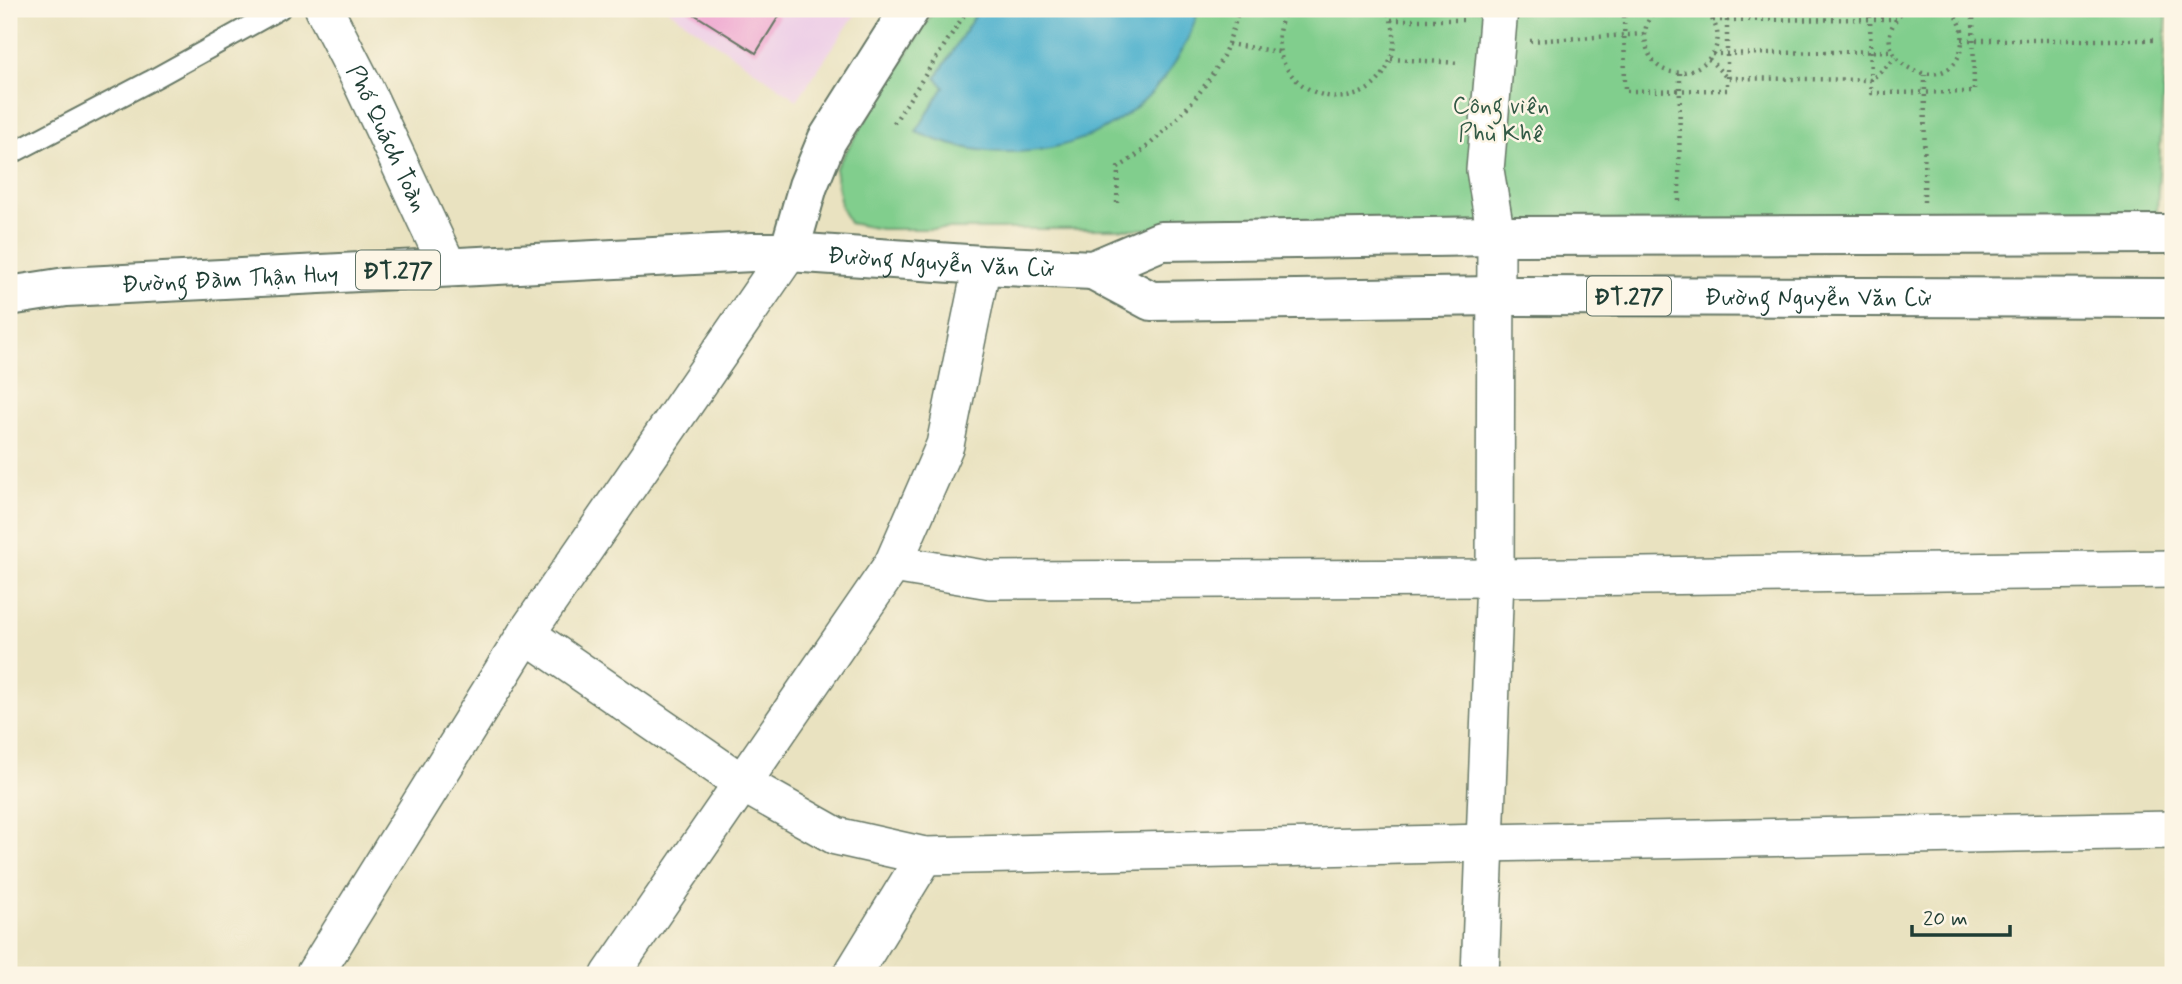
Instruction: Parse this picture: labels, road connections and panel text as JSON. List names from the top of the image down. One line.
{"streets":{"main road":["Đường Nguyễn Văn Cừ","ĐT.277","Đường Đàm Thận Huy"],"street":["Phố Quách Toàn"]},"crossings":[["Phố Quách Toàn","Đường Đàm Thận Huy"],["Đường Nguyễn Văn Cừ","Đường Đàm Thận Huy"]],"parks":["Công viên Phù Khê"],"scale_bar":"20 m"}
